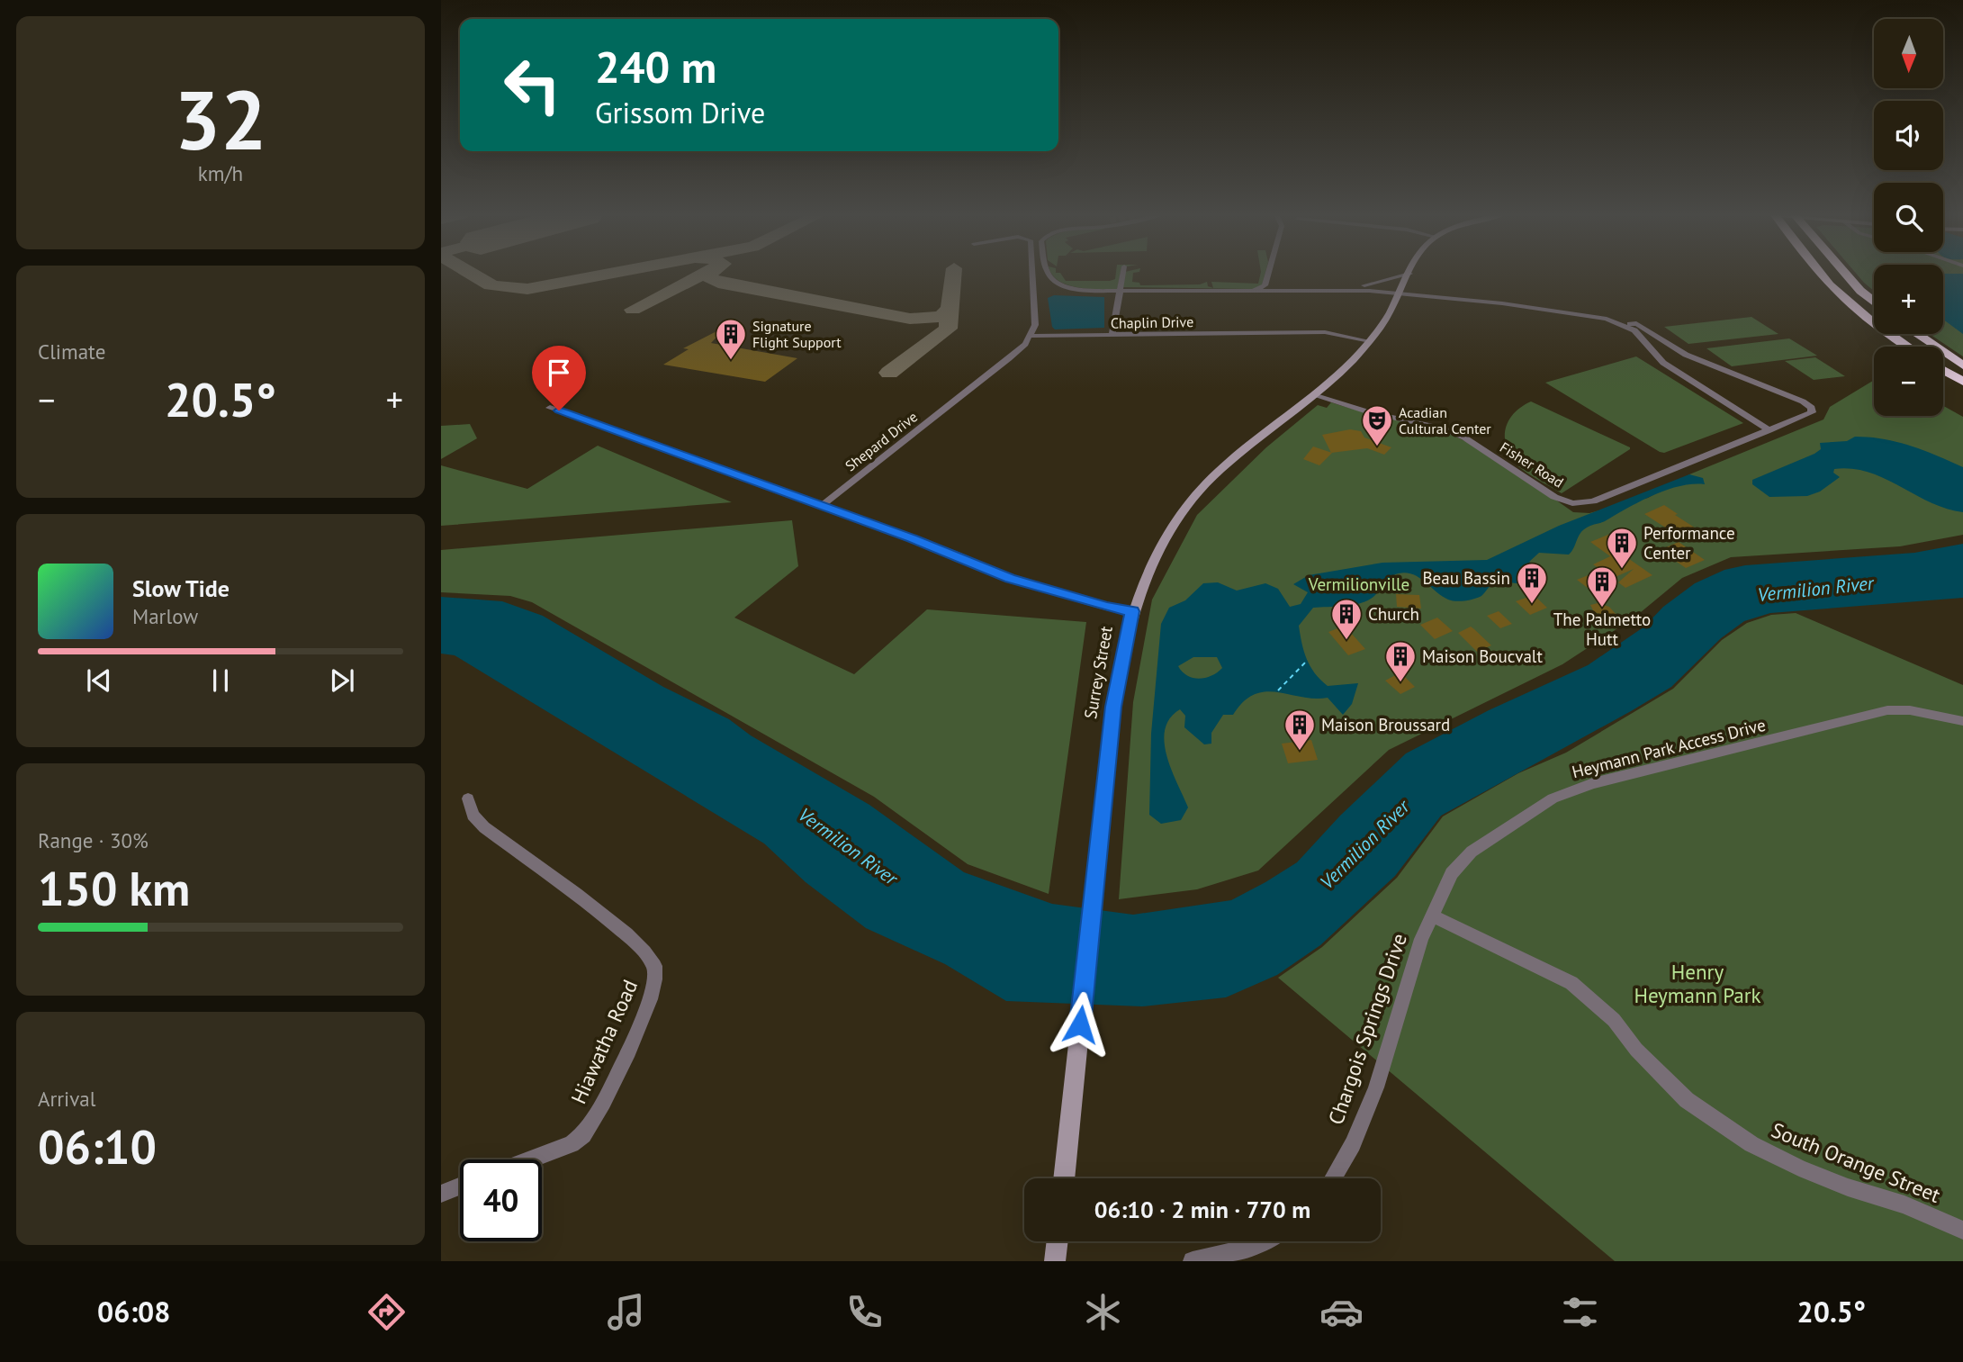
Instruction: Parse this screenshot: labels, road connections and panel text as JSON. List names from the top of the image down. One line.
{"streets":{"street":["Chaplin Drive","Shepard Drive","Fisher Road","Surrey Street","Heymann Park Access Drive","Chargois Springs Drive","Hiawatha Road","South Orange Street"]},"crossings":[["Chaplin Drive","Shepard Drive"],["Chaplin Drive","Surrey Street"],["Fisher Road","Surrey Street"],["Heymann Park Access Drive","Chargois Springs Drive"],["Heymann Park Access Drive","South Orange Street"],["Chargois Springs Drive","South Orange Street"]],"water":["Vermilion River"],"parks":["Vermilionville","Henry Heymann Park"],"places":{"building":["Signature Flight Support","Performance Center","Beau Bassin","The Palmetto Hutt","Church","Maison Boucvalt","Maison Broussard"],"theatre":["Acadian Cultural Center"]},"north":"bottom","page":{"tile":[["32","km/h"],"Climate",["Range · 30%","150 km"],["Arrival","06:10"]],"map_buttons":["+","−"],"turn":["240 m","Grissom Drive"],"heat":["−","20.5°","+"],"song":["Slow Tide","Marlow"],"limit":"40","trip":"06:10 · 2 min · 770 m","tabs":["06:08","20.5°"]}}
